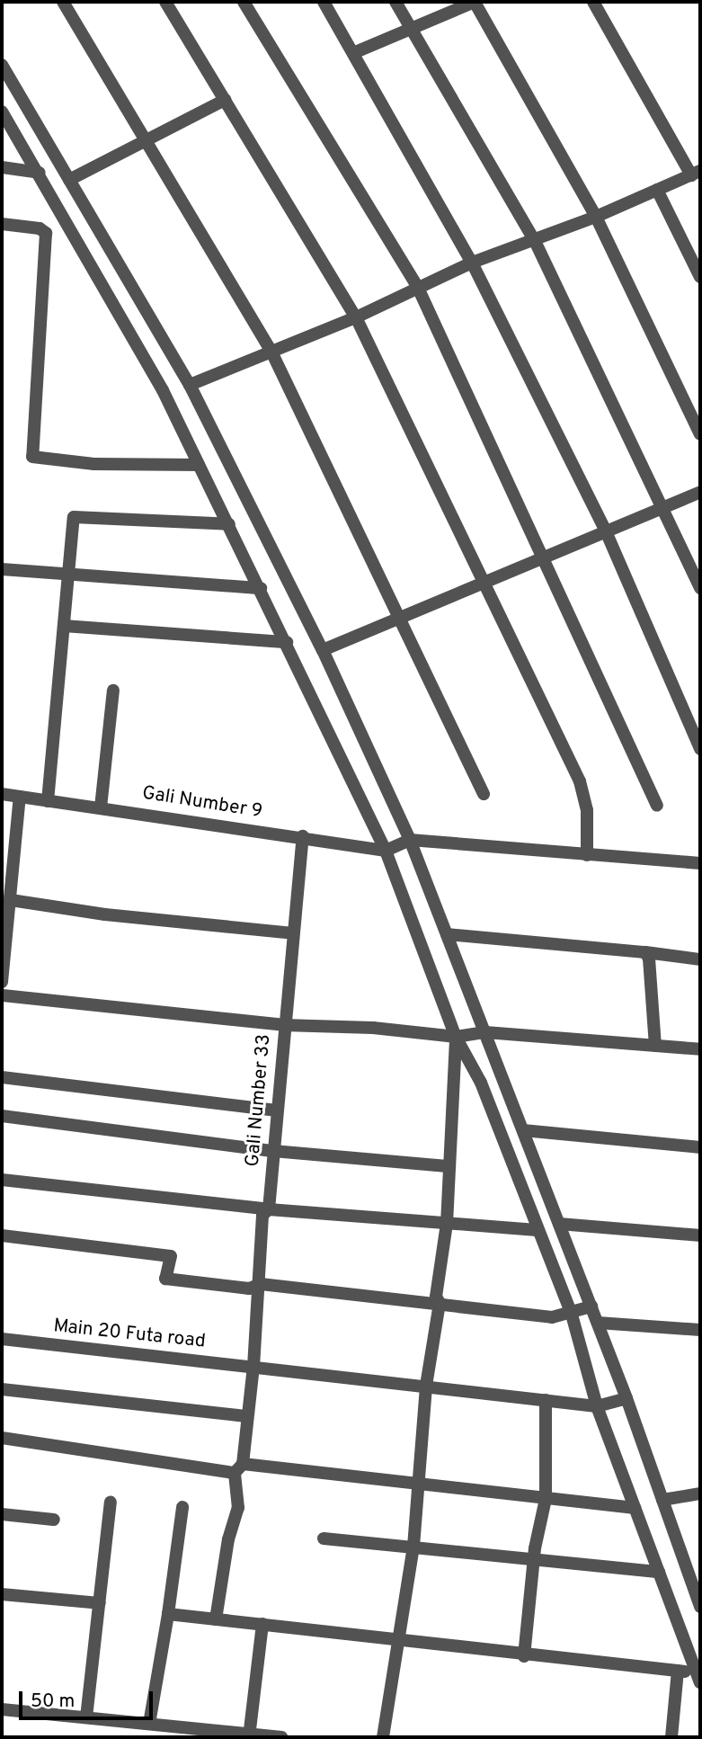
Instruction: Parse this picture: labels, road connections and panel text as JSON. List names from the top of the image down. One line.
{"streets":{"street":["Gali Number 9","Gali Number 33","Main 20 Futa road"]},"crossings":[["Gali Number 9","Gali Number 33"],["Gali Number 33","Main 20 Futa road"]],"scale_bar":"50 m"}
